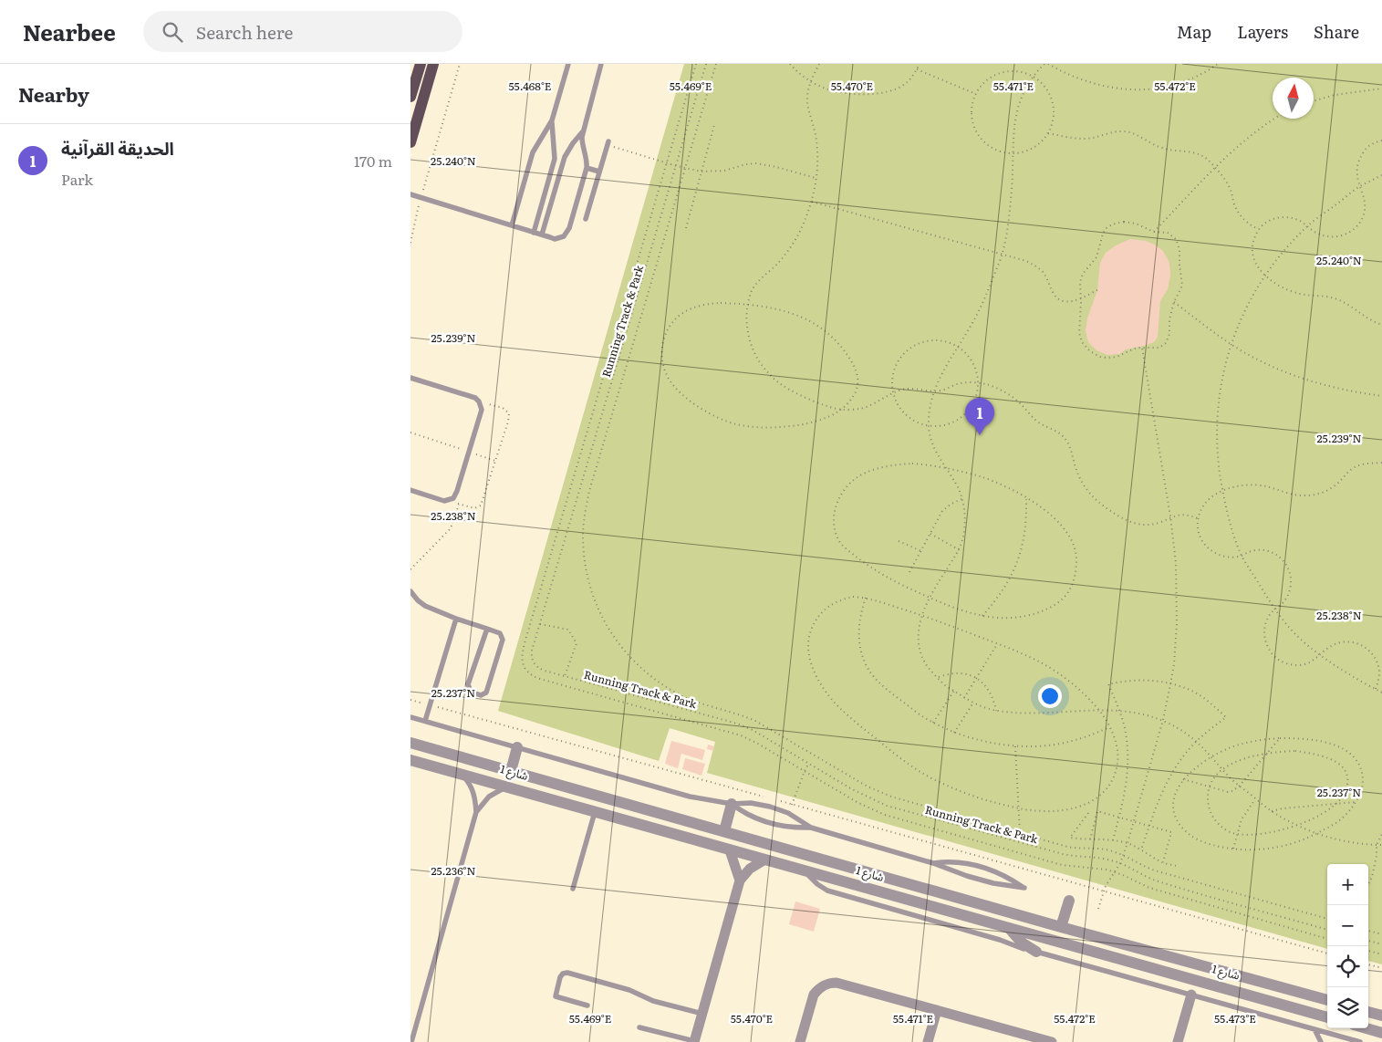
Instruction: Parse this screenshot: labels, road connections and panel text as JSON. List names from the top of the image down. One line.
{"streets":{"street":["شارع 1"],"path":["Running Track & Park"]},"north":"top","page":{"header":"Nearbee","search":"Search here","nav":["Map","Layers","Share"],"heading":"Nearby","list":[{"mark":"1","name":"الحديقة القرآنية","note":"Park","value":"170 m"}],"pins":"1","map_buttons":["+","−"]},"coordinates":["55.468°E","55.469°E","55.470°E","55.471°E","55.472°E","25.240°N","25.239°N","25.238°N","25.237°N","25.236°N","55.473°E"]}
